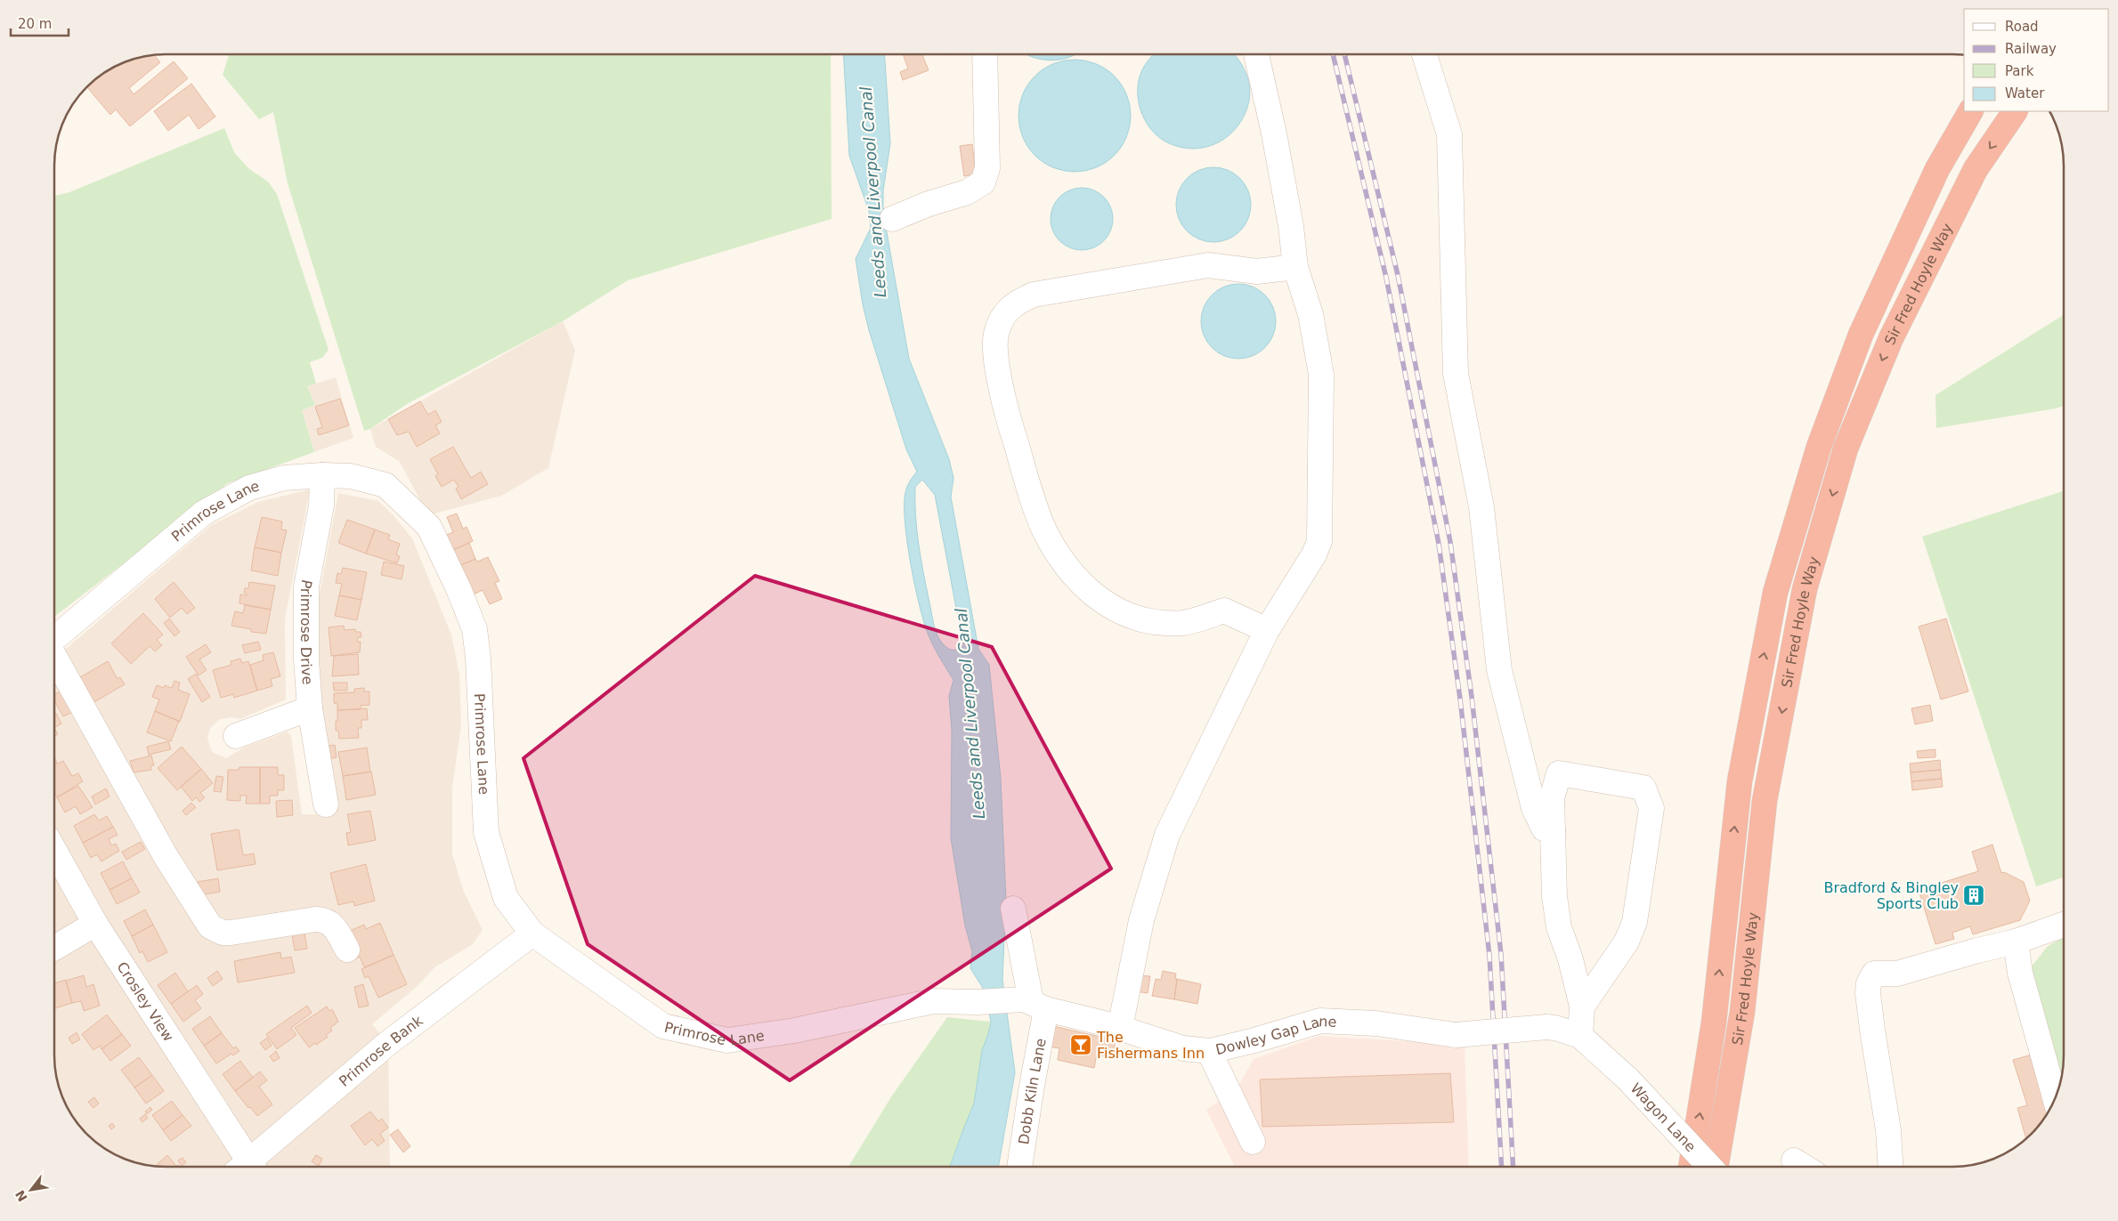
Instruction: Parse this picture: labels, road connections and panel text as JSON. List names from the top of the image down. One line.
{"streets":{"highway":["Sir Fred Hoyle Way"],"street":["Primrose Lane","Primrose Drive","Crosley View","Dowley Gap Lane","Primrose Bank","Dobb Kiln Lane","Wagon Lane"]},"crossings":[["Primrose Lane","Primrose Drive"],["Primrose Lane","Dowley Gap Lane"],["Primrose Lane","Primrose Bank"],["Primrose Lane","Dobb Kiln Lane"],["Dowley Gap Lane","Dobb Kiln Lane"],["Dowley Gap Lane","Wagon Lane"]],"water":["Leeds and Liverpool Canal"],"places":{"building":["Bradford & Bingley Sports Club"],"bar":["The Fishermans Inn"]},"legend":["Road","Railway","Park","Water"],"scale_bar":"20 m","north":"bottom left"}
